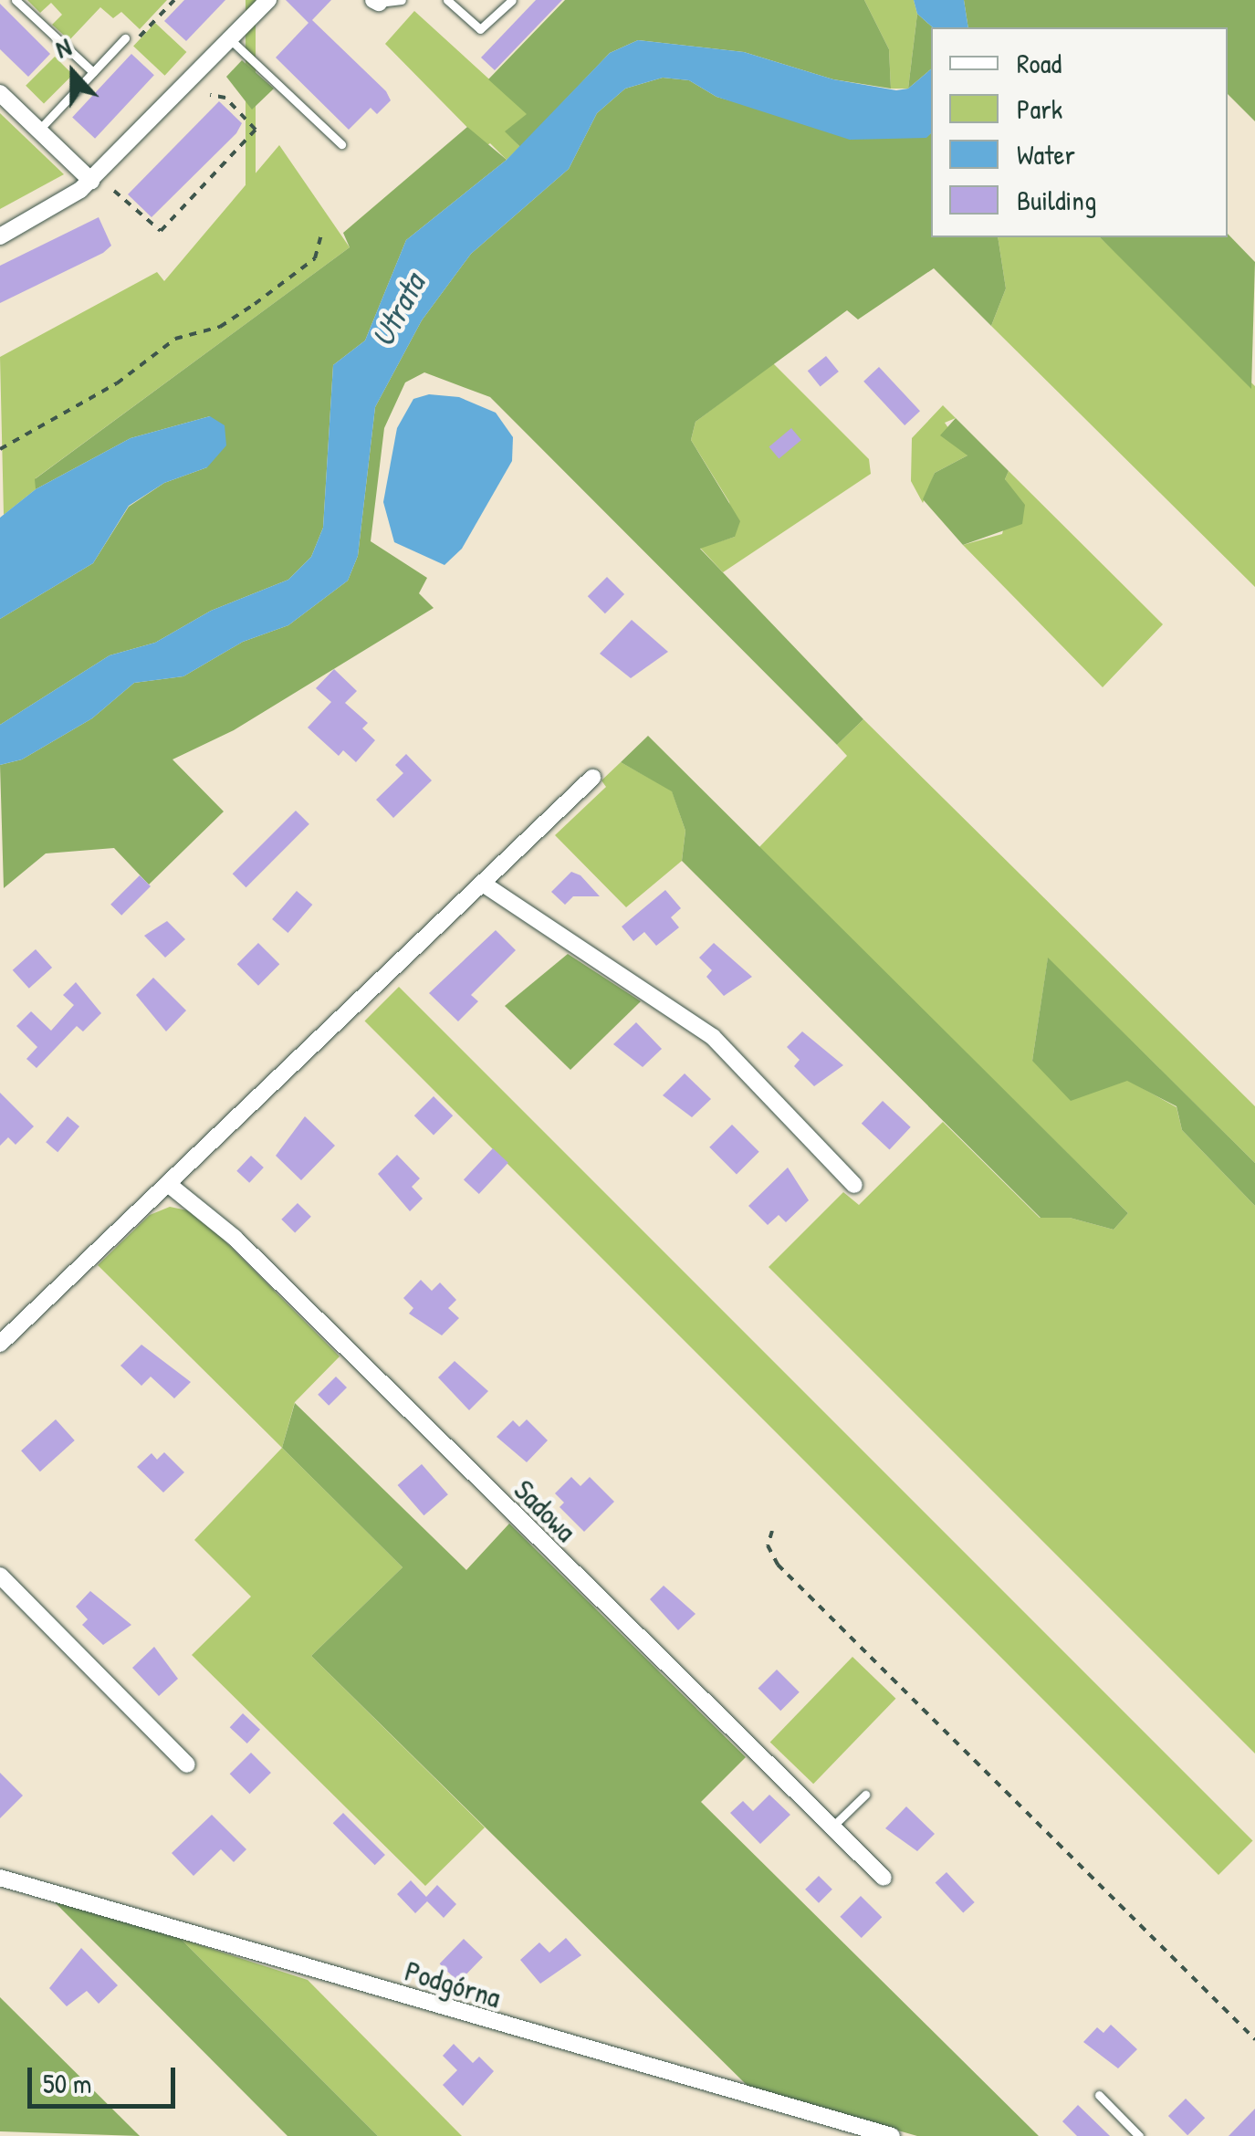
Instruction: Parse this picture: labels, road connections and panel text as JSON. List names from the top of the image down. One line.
{"streets":{"street":["Sadowa","Podgórna"]},"water":["Utrata"],"legend":["Road","Park","Water","Building"],"scale_bar":"50 m","north":"top"}
